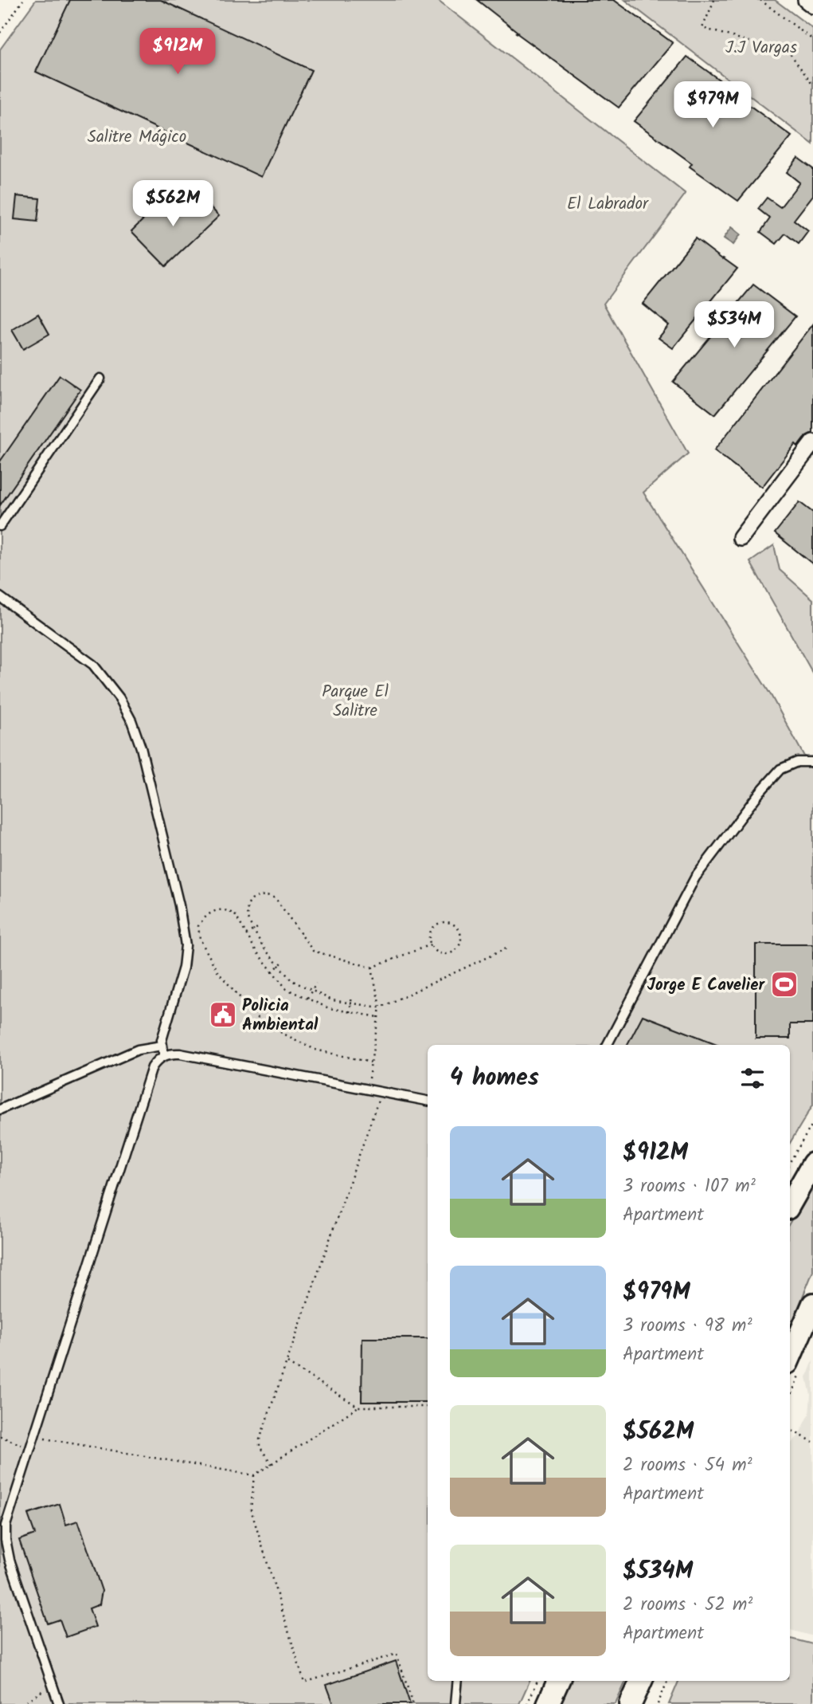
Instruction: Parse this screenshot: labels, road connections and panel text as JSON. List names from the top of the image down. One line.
{"parks":["J.J Vargas","Salitre Mágico","El Labrador","Parque El Salitre"],"places":{"sports":["Jorge E Cavelier"],"public building":["Policia Ambiental"]},"page":{"price":["$912M","$979M","$562M","$534M"],"heading":"4 homes","list":[{"name":"$912M","note":"3 rooms · 107 m² · Apartment"},{"name":"$979M","note":"3 rooms · 98 m² · Apartment"},{"name":"$562M","note":"2 rooms · 54 m² · Apartment"},{"name":"$534M","note":"2 rooms · 52 m² · Apartment"}]}}
